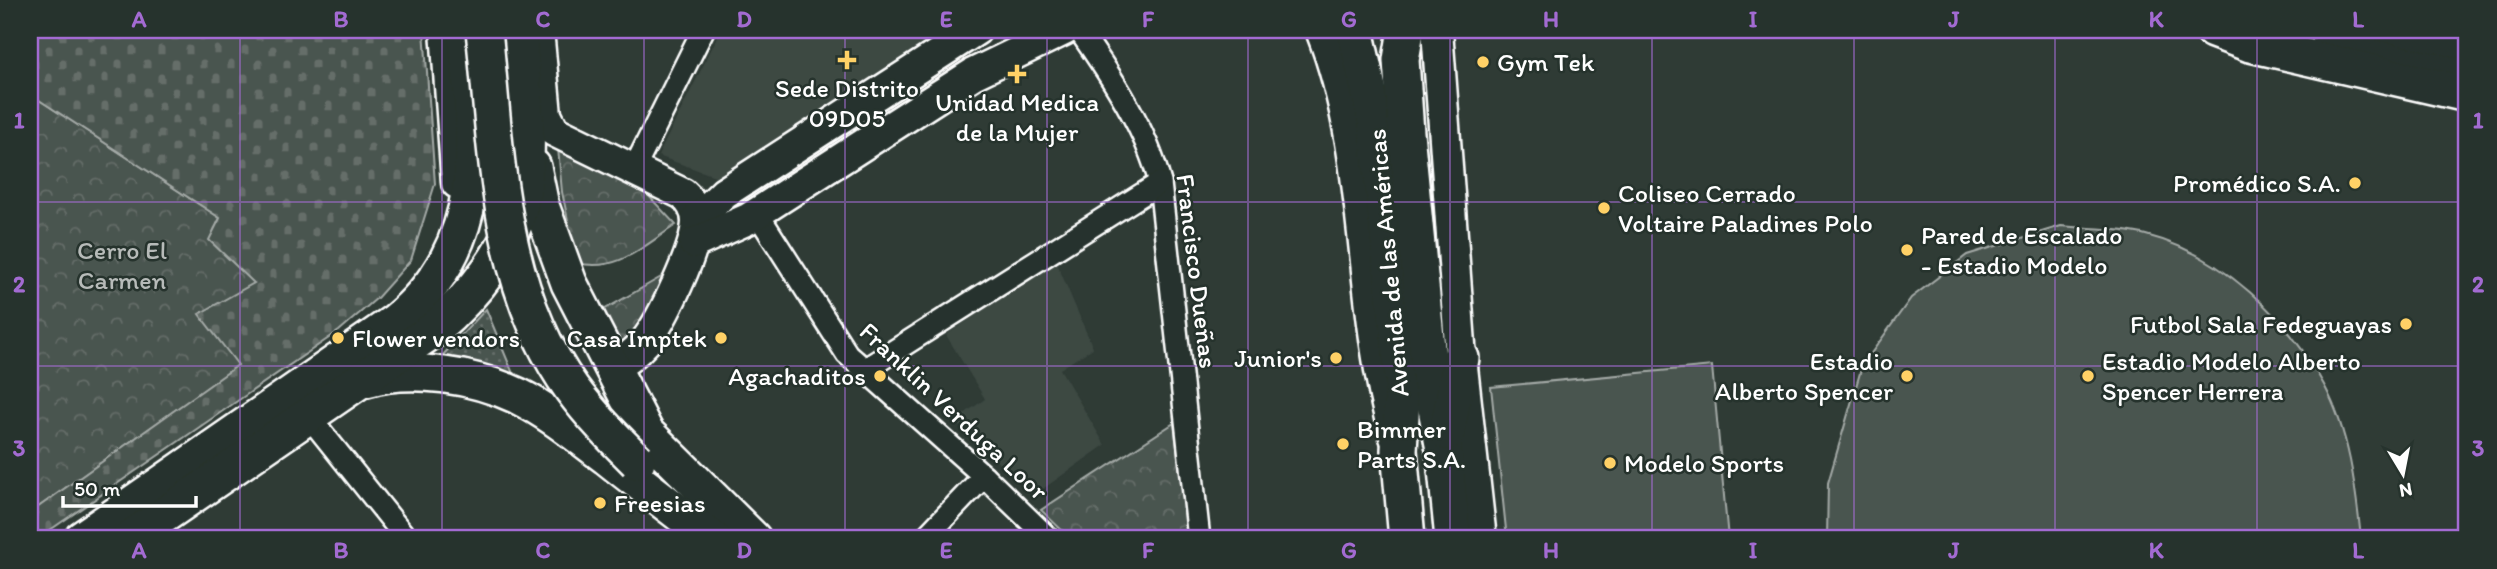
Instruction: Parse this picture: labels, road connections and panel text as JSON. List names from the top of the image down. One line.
{"streets":{"main road":["Avenida de las Américas"],"street":["Francisco Dueñas","Franklin Verduga Loor"]},"parks":["Cerro El Carmen"],"places":{"health":["Sede Distrito 09D05","Unidad Medica de la Mujer"],"other":["Gym Tek","Promédico S.A.","Coliseo Cerrado Voltaire Paladines Polo","Pared de Escalado - Estadio Modelo","Futbol Sala Fedeguayas","Flower vendors","Casa Imptek","Junior's","Agachaditos","Estadio Alberto Spencer","Estadio Modelo Alberto Spencer Herrera","Bimmer Parts S.A.","Modelo Sports","Freesias"]},"scale_bar":"50 m","north":"bottom","grid":{"columns":["A","B","C","D","E","F","G","H","I","J","K","L"],"rows":["1","2","3"]}}
